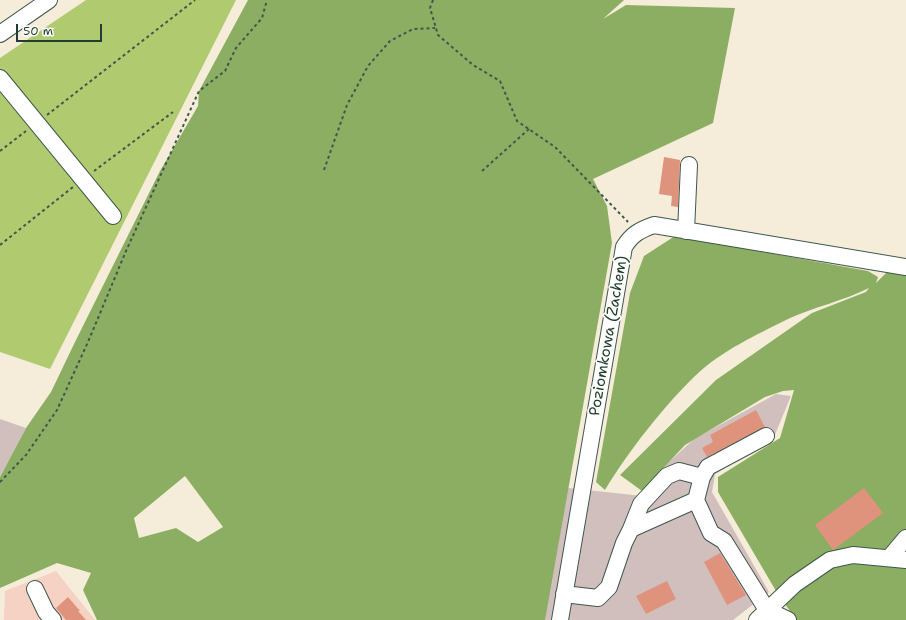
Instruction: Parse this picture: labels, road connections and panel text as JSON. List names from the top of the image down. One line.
{"streets":{"street":["Poziomkowa (Zachem)"]},"scale_bar":"50 m"}
